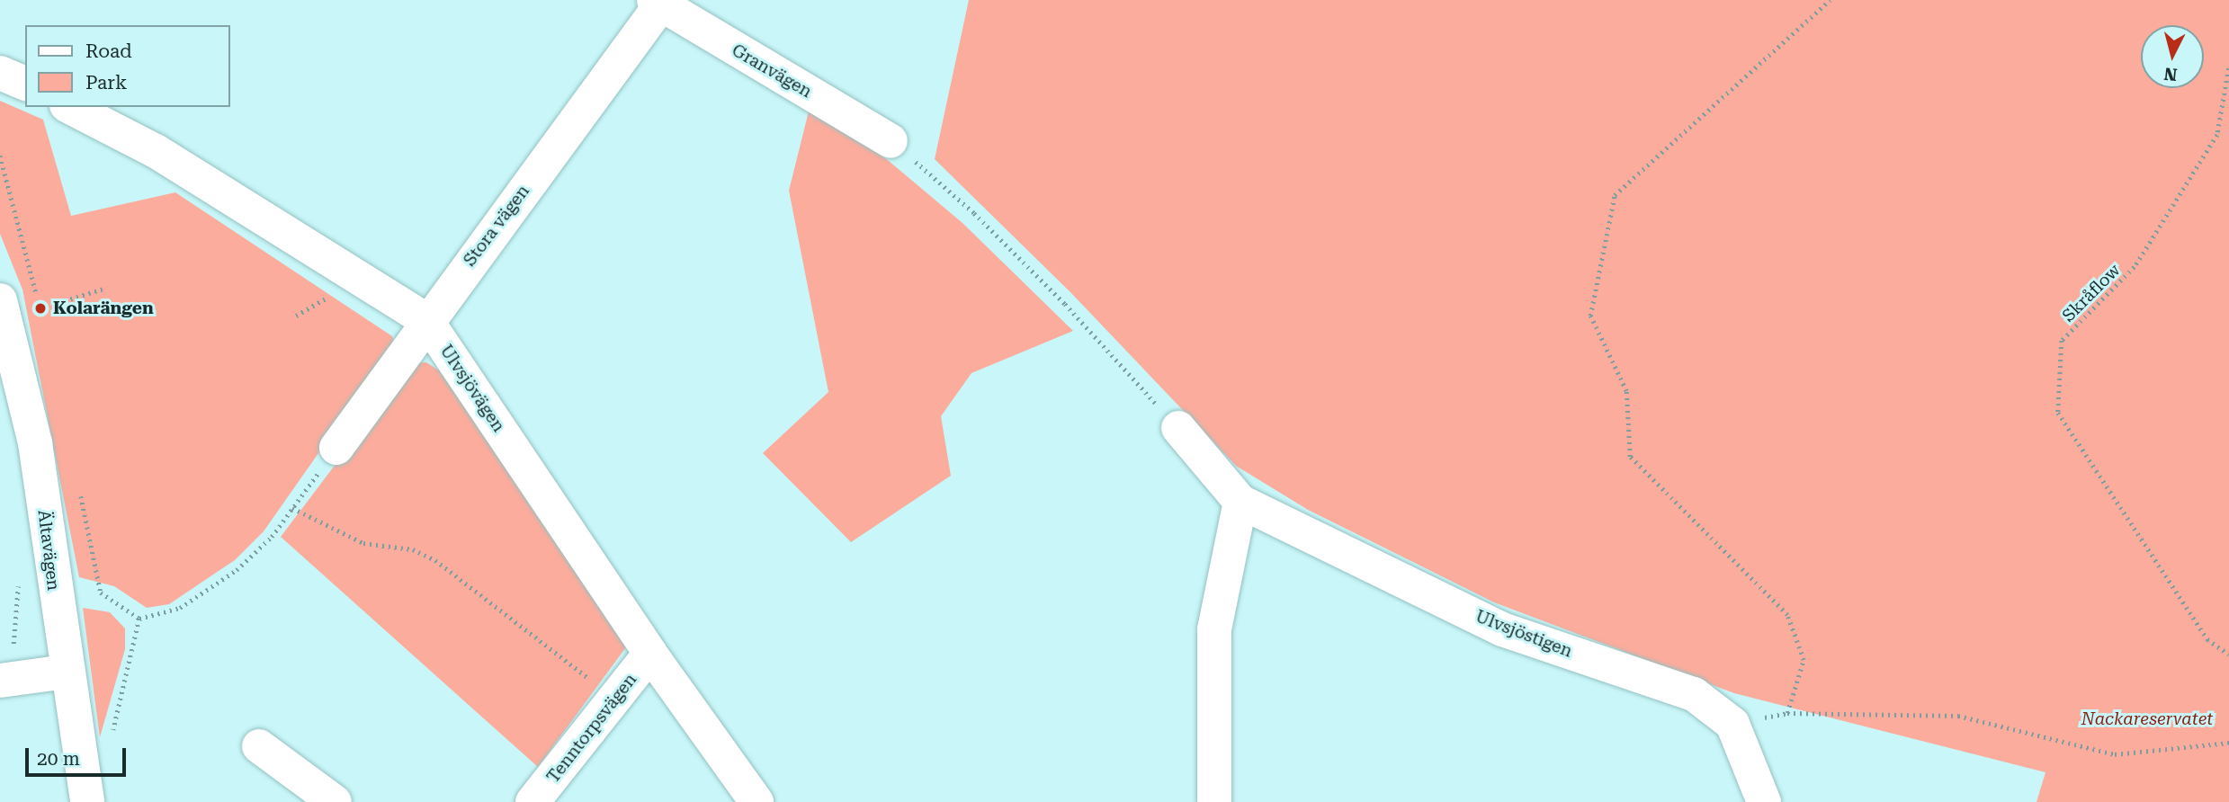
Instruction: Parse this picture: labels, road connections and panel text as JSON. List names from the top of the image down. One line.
{"streets":{"street":["Granvägen","Stora vägen","Ulvsjövägen","Ältavägen","Ulvsjöstigen","Tenntorpsvägen"],"path":["Skråflow"]},"crossings":[["Granvägen","Stora vägen"],["Stora vägen","Ulvsjövägen"],["Ulvsjövägen","Tenntorpsvägen"]],"parks":["Nackareservatet"],"places":["Kolarängen"],"legend":["Road","Park"],"scale_bar":"20 m","north":"bottom"}
